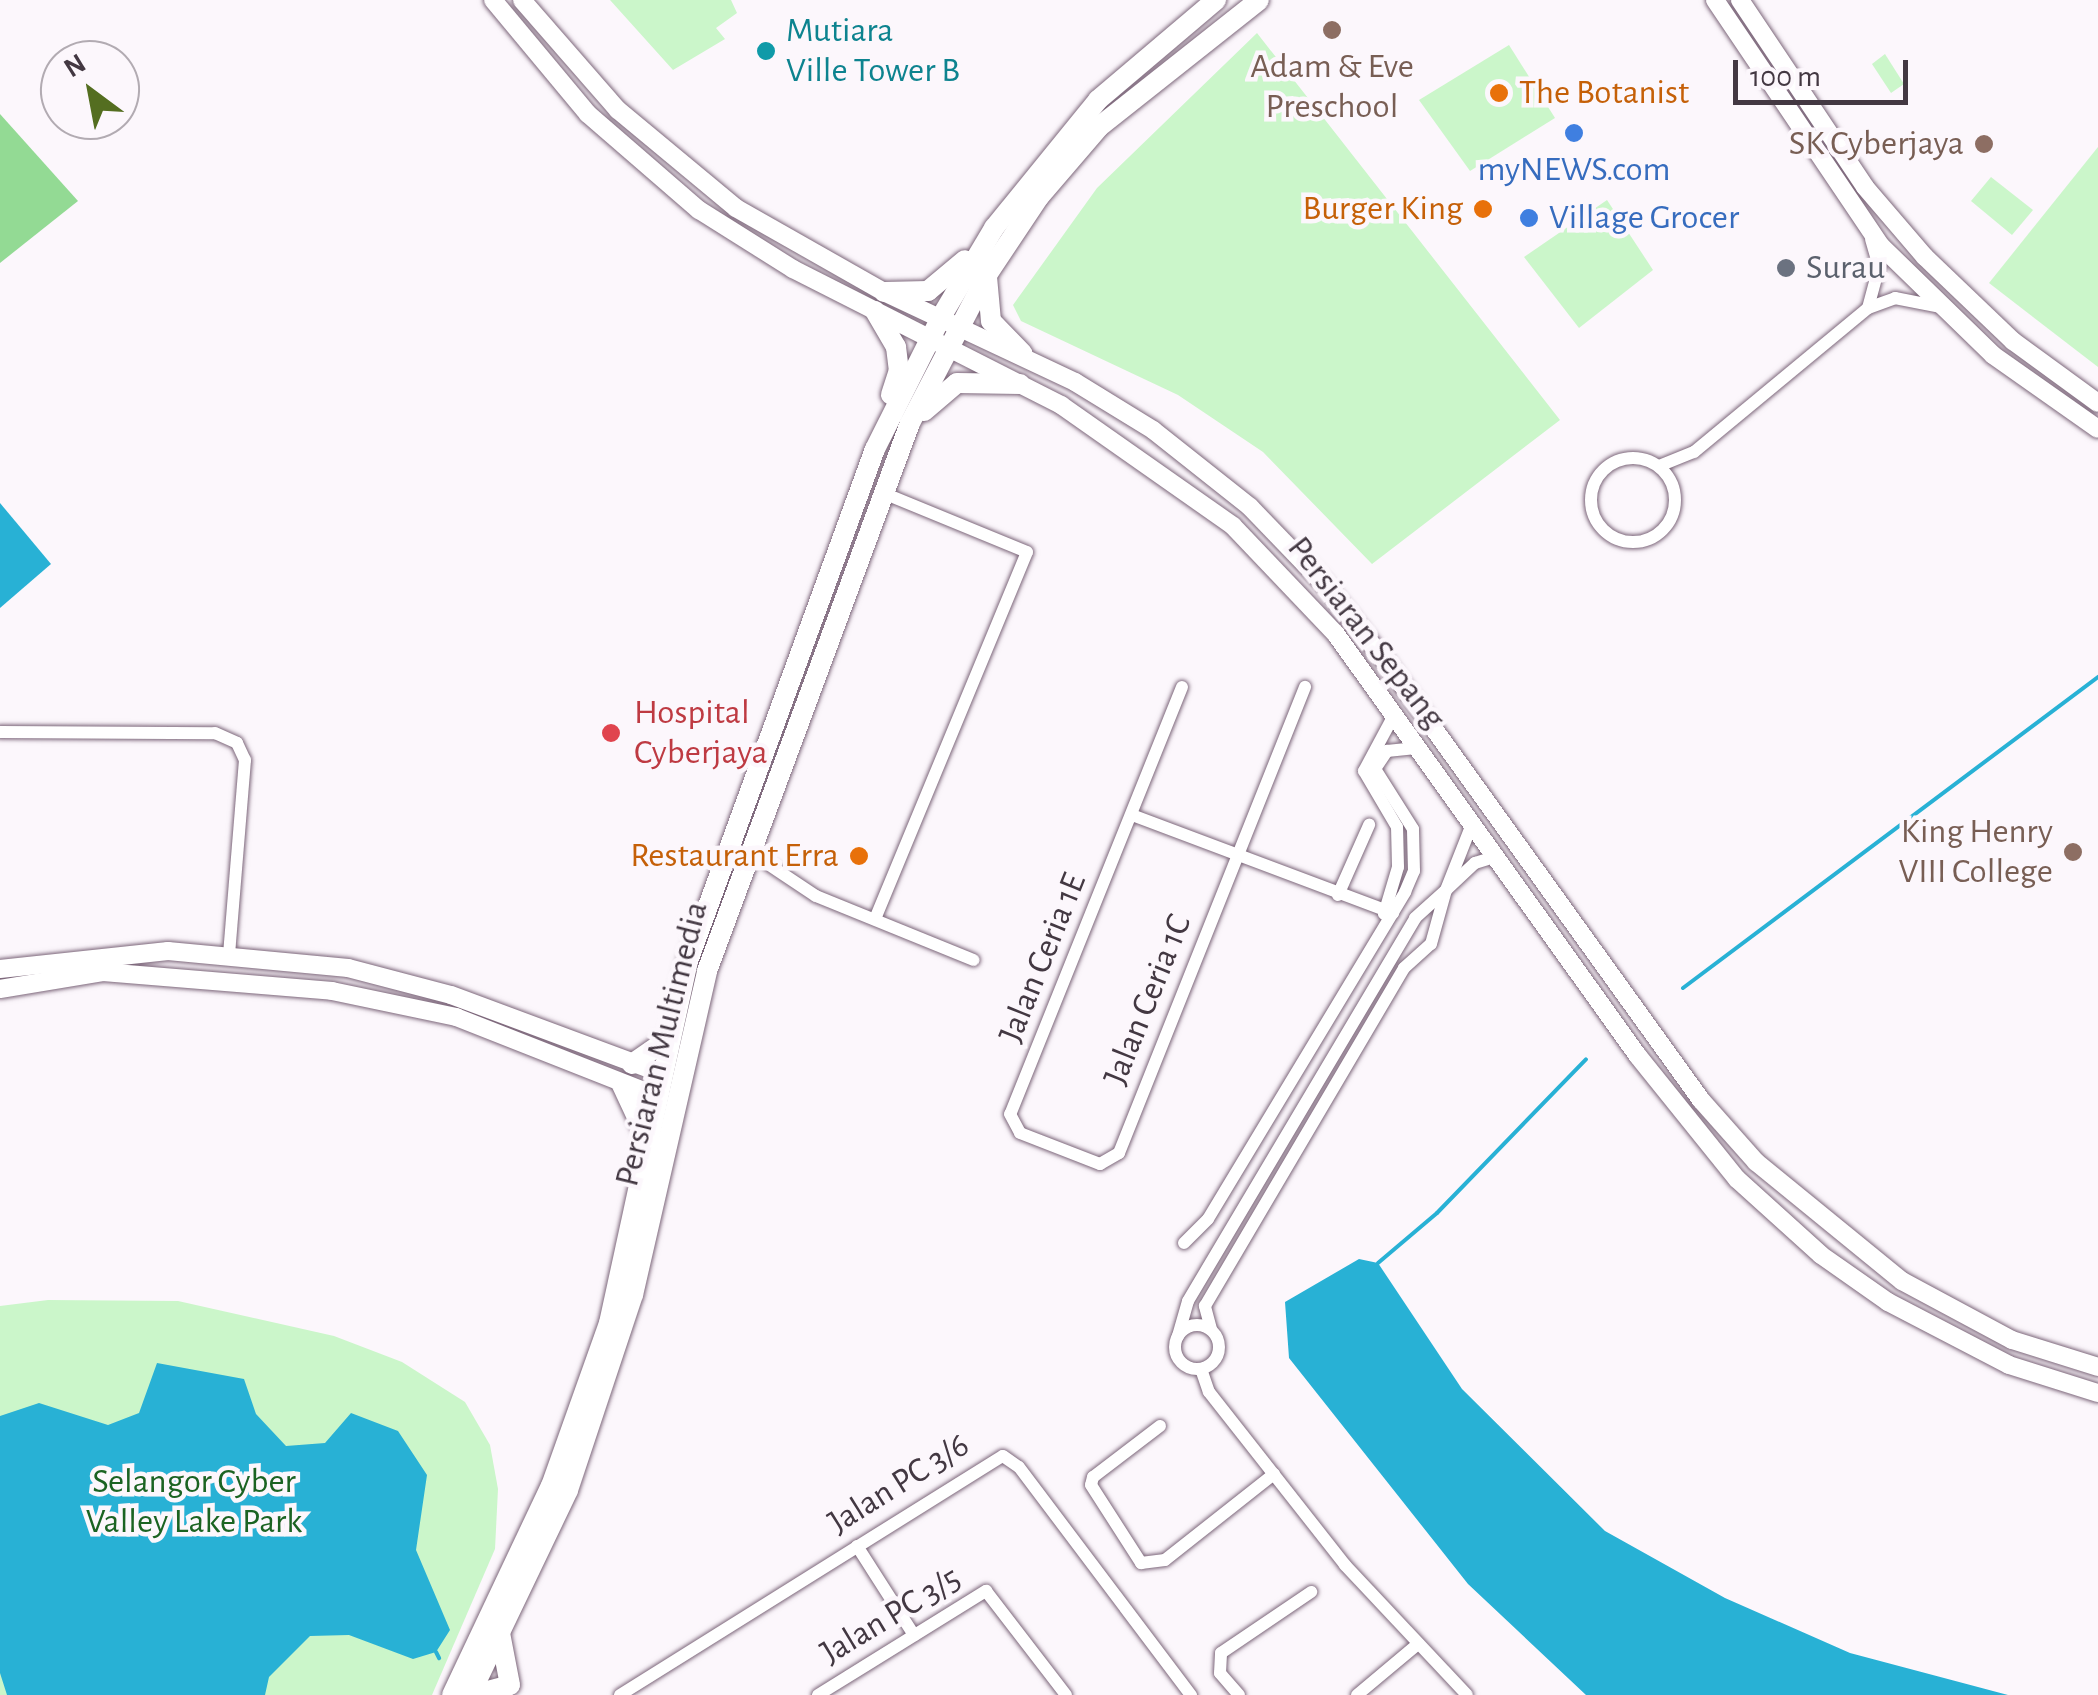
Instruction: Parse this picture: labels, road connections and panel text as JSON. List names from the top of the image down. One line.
{"streets":{"main road":["Persiaran Multimedia"],"street":["Persiaran Sepang","Jalan Ceria 1E","Jalan Ceria 1C","Jalan PC 3/6","Jalan PC 3/5"]},"crossings":[["Persiaran Sepang","Persiaran Multimedia"],["Jalan Ceria 1E","Jalan Ceria 1C"]],"parks":["Selangor Cyber Valley Lake Park"],"places":["Adam & Eve Preschool","Mutiara Ville Tower B","The Botanist","myNEWS.com","SK Cyberjaya","Burger King","Village Grocer","Surau","Hospital Cyberjaya","King Henry VIII College","Restaurant Erra"],"scale_bar":"100 m","north":"top left"}
